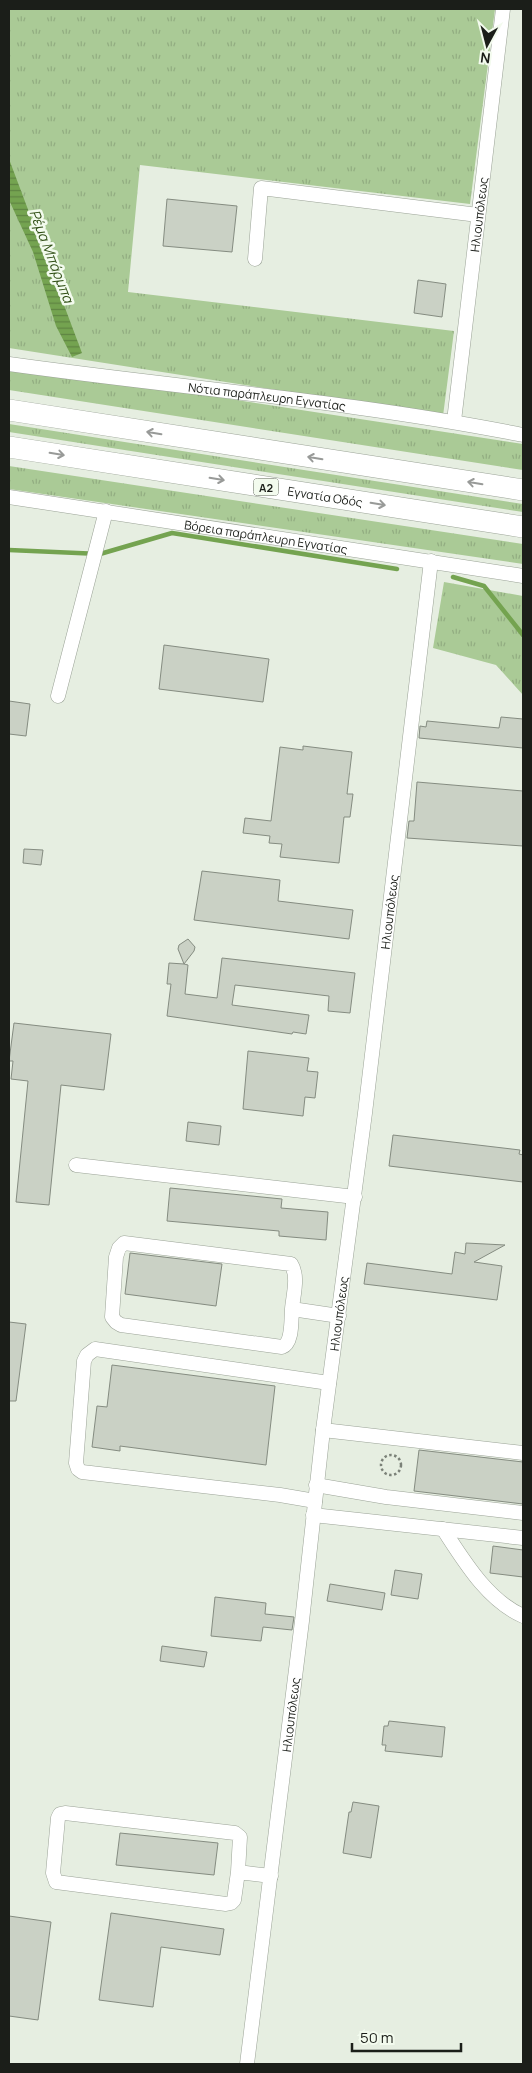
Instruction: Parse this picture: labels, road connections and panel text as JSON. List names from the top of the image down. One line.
{"streets":{"highway":["Α2","Εγνατία Οδός"],"street":["Ηλιουπόλεως","Νότια παράπλευρη Εγνατίας","Βόρεια παράπλευρη Εγνατίας"]},"crossings":[["Ηλιουπόλεως","Νότια παράπλευρη Εγνατίας"],["Ηλιουπόλεως","Βόρεια παράπλευρη Εγνατίας"]],"water":["Ρέμα Μπάρμπα"],"scale_bar":"50 m","north":"bottom"}
